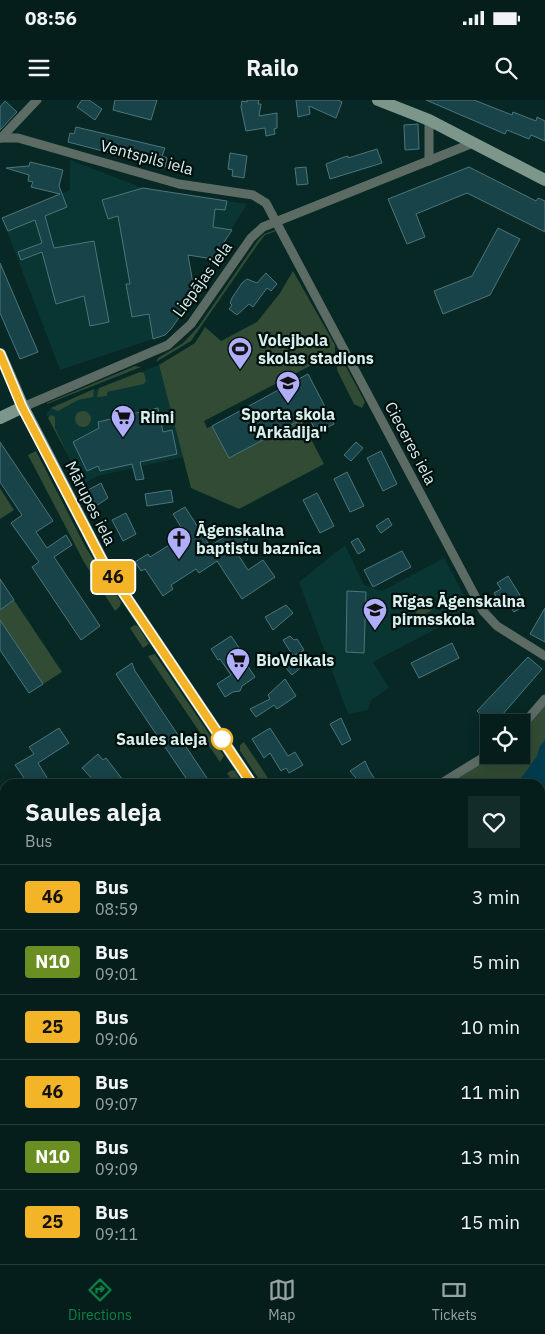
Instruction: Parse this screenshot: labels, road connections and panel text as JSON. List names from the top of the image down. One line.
{"streets":{"street":["Ventspils iela","Liepājas iela","Cieceres iela","Mārupes iela"]},"crossings":[["Ventspils iela","Liepājas iela"],["Ventspils iela","Cieceres iela"],["Liepājas iela","Cieceres iela"],["Liepājas iela","Mārupes iela"]],"places":{"sports":["Volejbola skolas stadions"],"school or university":["Sporta skola \"Arkādija\"","Rīgas Āgenskalna pirmsskola"],"supermarket":["Rimi","BioVeikals"],"church":["Āgenskalna baptistu baznīca"],"other":["Saules aleja"]},"lines":["bus line 46"],"page":{"status":"08:56","header":"Railo","on_map":"46","heading":["Saules aleja","Bus"],"list":[{"mark":"46","name":"Bus","note":"08:59","value":"3 min"},{"mark":"N10","name":"Bus","note":"09:01","value":"5 min"},{"mark":"25","name":"Bus","note":"09:06","value":"10 min"},{"mark":"46","name":"Bus","note":"09:07","value":"11 min"},{"mark":"N10","name":"Bus","note":"09:09","value":"13 min"},{"mark":"25","name":"Bus","note":"09:11","value":"15 min"}],"tabs":["Directions","Map","Tickets"]}}
